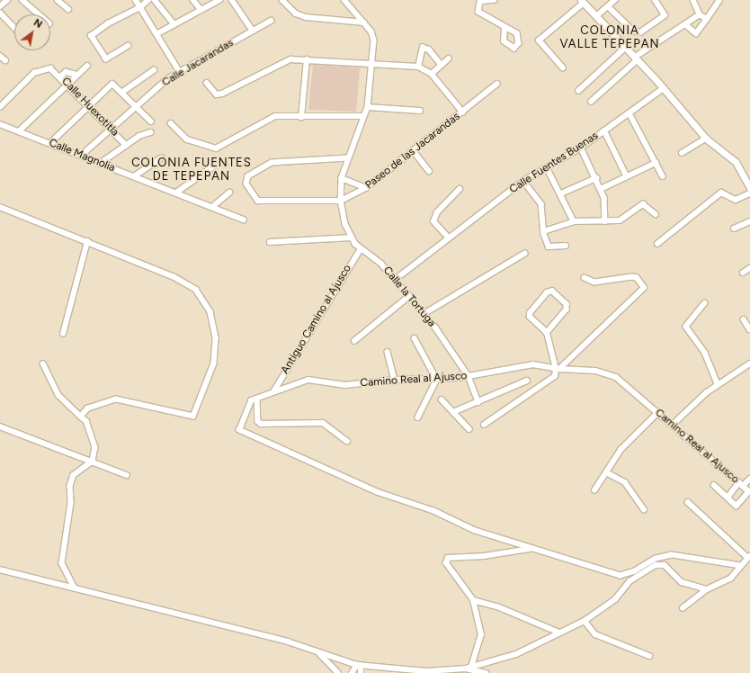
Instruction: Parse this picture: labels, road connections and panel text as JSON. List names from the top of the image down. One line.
{"streets":{"street":["Calle Jacarandas","Calle Huexotitla","Paseo de las Jacarandas","Calle Magnolia","Calle Fuentes Buenas","Calle la Tortuga","Antiguo Camino al Ajusco","Camino Real al Ajusco"]},"crossings":[["Calle Jacarandas","Calle Huexotitla"],["Calle Jacarandas","Calle Magnolia"],["Paseo de las Jacarandas","Calle la Tortuga"],["Calle Fuentes Buenas","Calle la Tortuga"],["Calle la Tortuga","Antiguo Camino al Ajusco"],["Calle la Tortuga","Camino Real al Ajusco"],["Antiguo Camino al Ajusco","Camino Real al Ajusco"]],"districts":["COLONIA VALLE TEPEPAN","COLONIA FUENTES DE TEPEPAN"],"north":"top right"}
